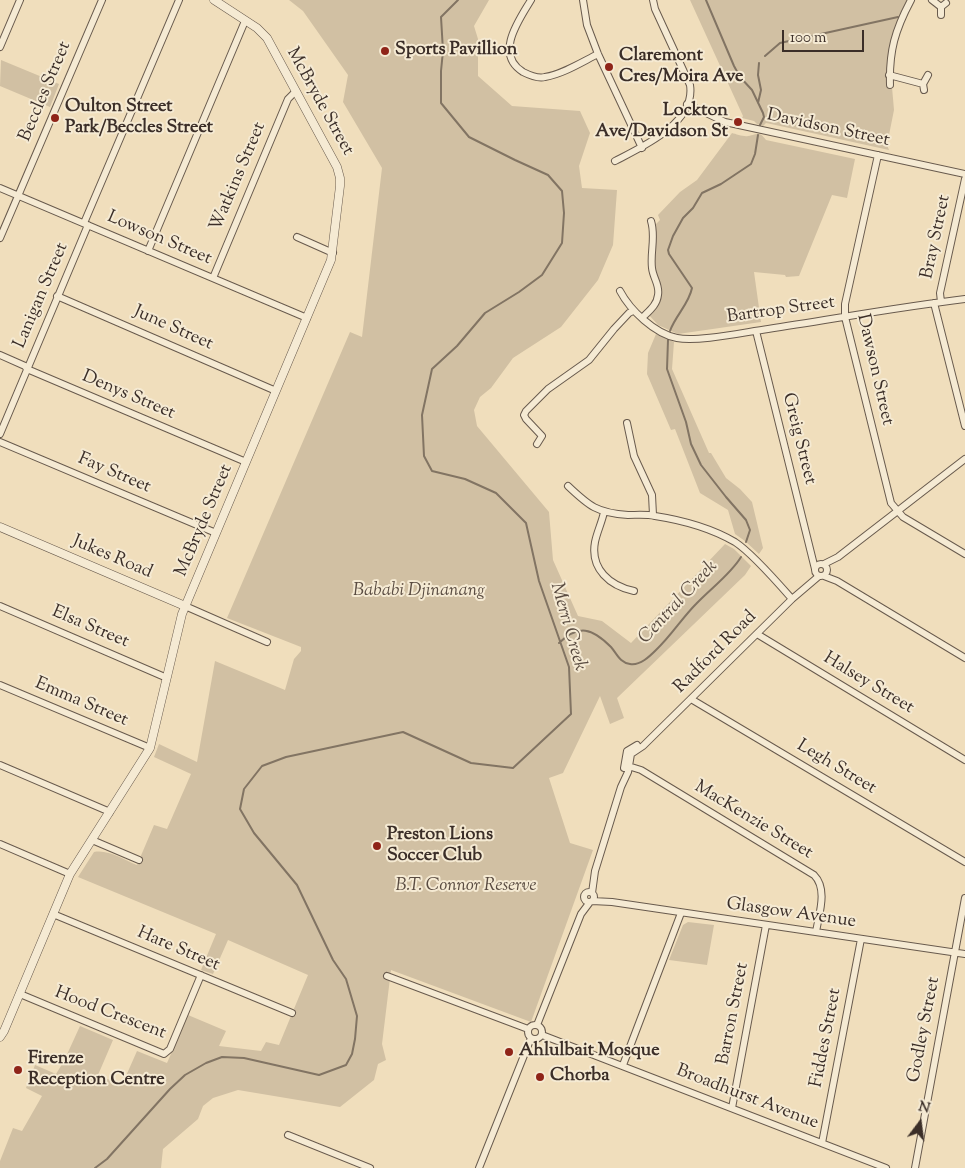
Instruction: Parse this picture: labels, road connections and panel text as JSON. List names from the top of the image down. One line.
{"streets":{"street":["Beccles Street","McBryde Street","Davidson Street","Watkins Street","Bray Street","Lowson Street","Lanigan Street","Bartrop Street","June Street","Dawson Street","Denys Street","Greig Street","Fay Street","Jukes Road","Elsa Street","Radford Road","Halsey Street","Emma Street","Legh Street","MacKenzie Street","Glasgow Avenue","Hare Street","Hood Crescent","Barron Street","Godley Street","Fiddes Street","Broadhurst Avenue"]},"crossings":[["Beccles Street","Lowson Street"],["McBryde Street","Watkins Street"],["McBryde Street","Lowson Street"],["McBryde Street","June Street"],["McBryde Street","Denys Street"],["McBryde Street","Fay Street"],["McBryde Street","Jukes Road"],["McBryde Street","Elsa Street"],["McBryde Street","Emma Street"],["McBryde Street","Hare Street"],["McBryde Street","Hood Crescent"],["Davidson Street","Dawson Street"],["Watkins Street","Lowson Street"],["Bray Street","Bartrop Street"],["Lowson Street","Lanigan Street"],["Lanigan Street","June Street"],["Lanigan Street","Denys Street"],["Bartrop Street","Dawson Street"],["Bartrop Street","Greig Street"],["Dawson Street","Radford Road"],["Greig Street","Radford Road"],["Radford Road","Halsey Street"],["Radford Road","Legh Street"],["Radford Road","MacKenzie Street"],["Radford Road","Glasgow Avenue"],["Radford Road","Broadhurst Avenue"],["MacKenzie Street","Glasgow Avenue"],["Glasgow Avenue","Barron Street"],["Glasgow Avenue","Godley Street"],["Glasgow Avenue","Fiddes Street"],["Hare Street","Hood Crescent"],["Barron Street","Broadhurst Avenue"],["Fiddes Street","Broadhurst Avenue"]],"water":["Central Creek","Merri Creek"],"parks":["Bababi Djinanang","B.T. Connor Reserve"],"places":["Sports Pavillion","Claremont Cres/Moira Ave","Oulton Street Park/Beccles Street","Lockton Ave/Davidson St","Preston Lions Soccer Club","Ahlulbait Mosque","Firenze Reception Centre","Chorba"],"scale_bar":"100 m","north":"top"}
